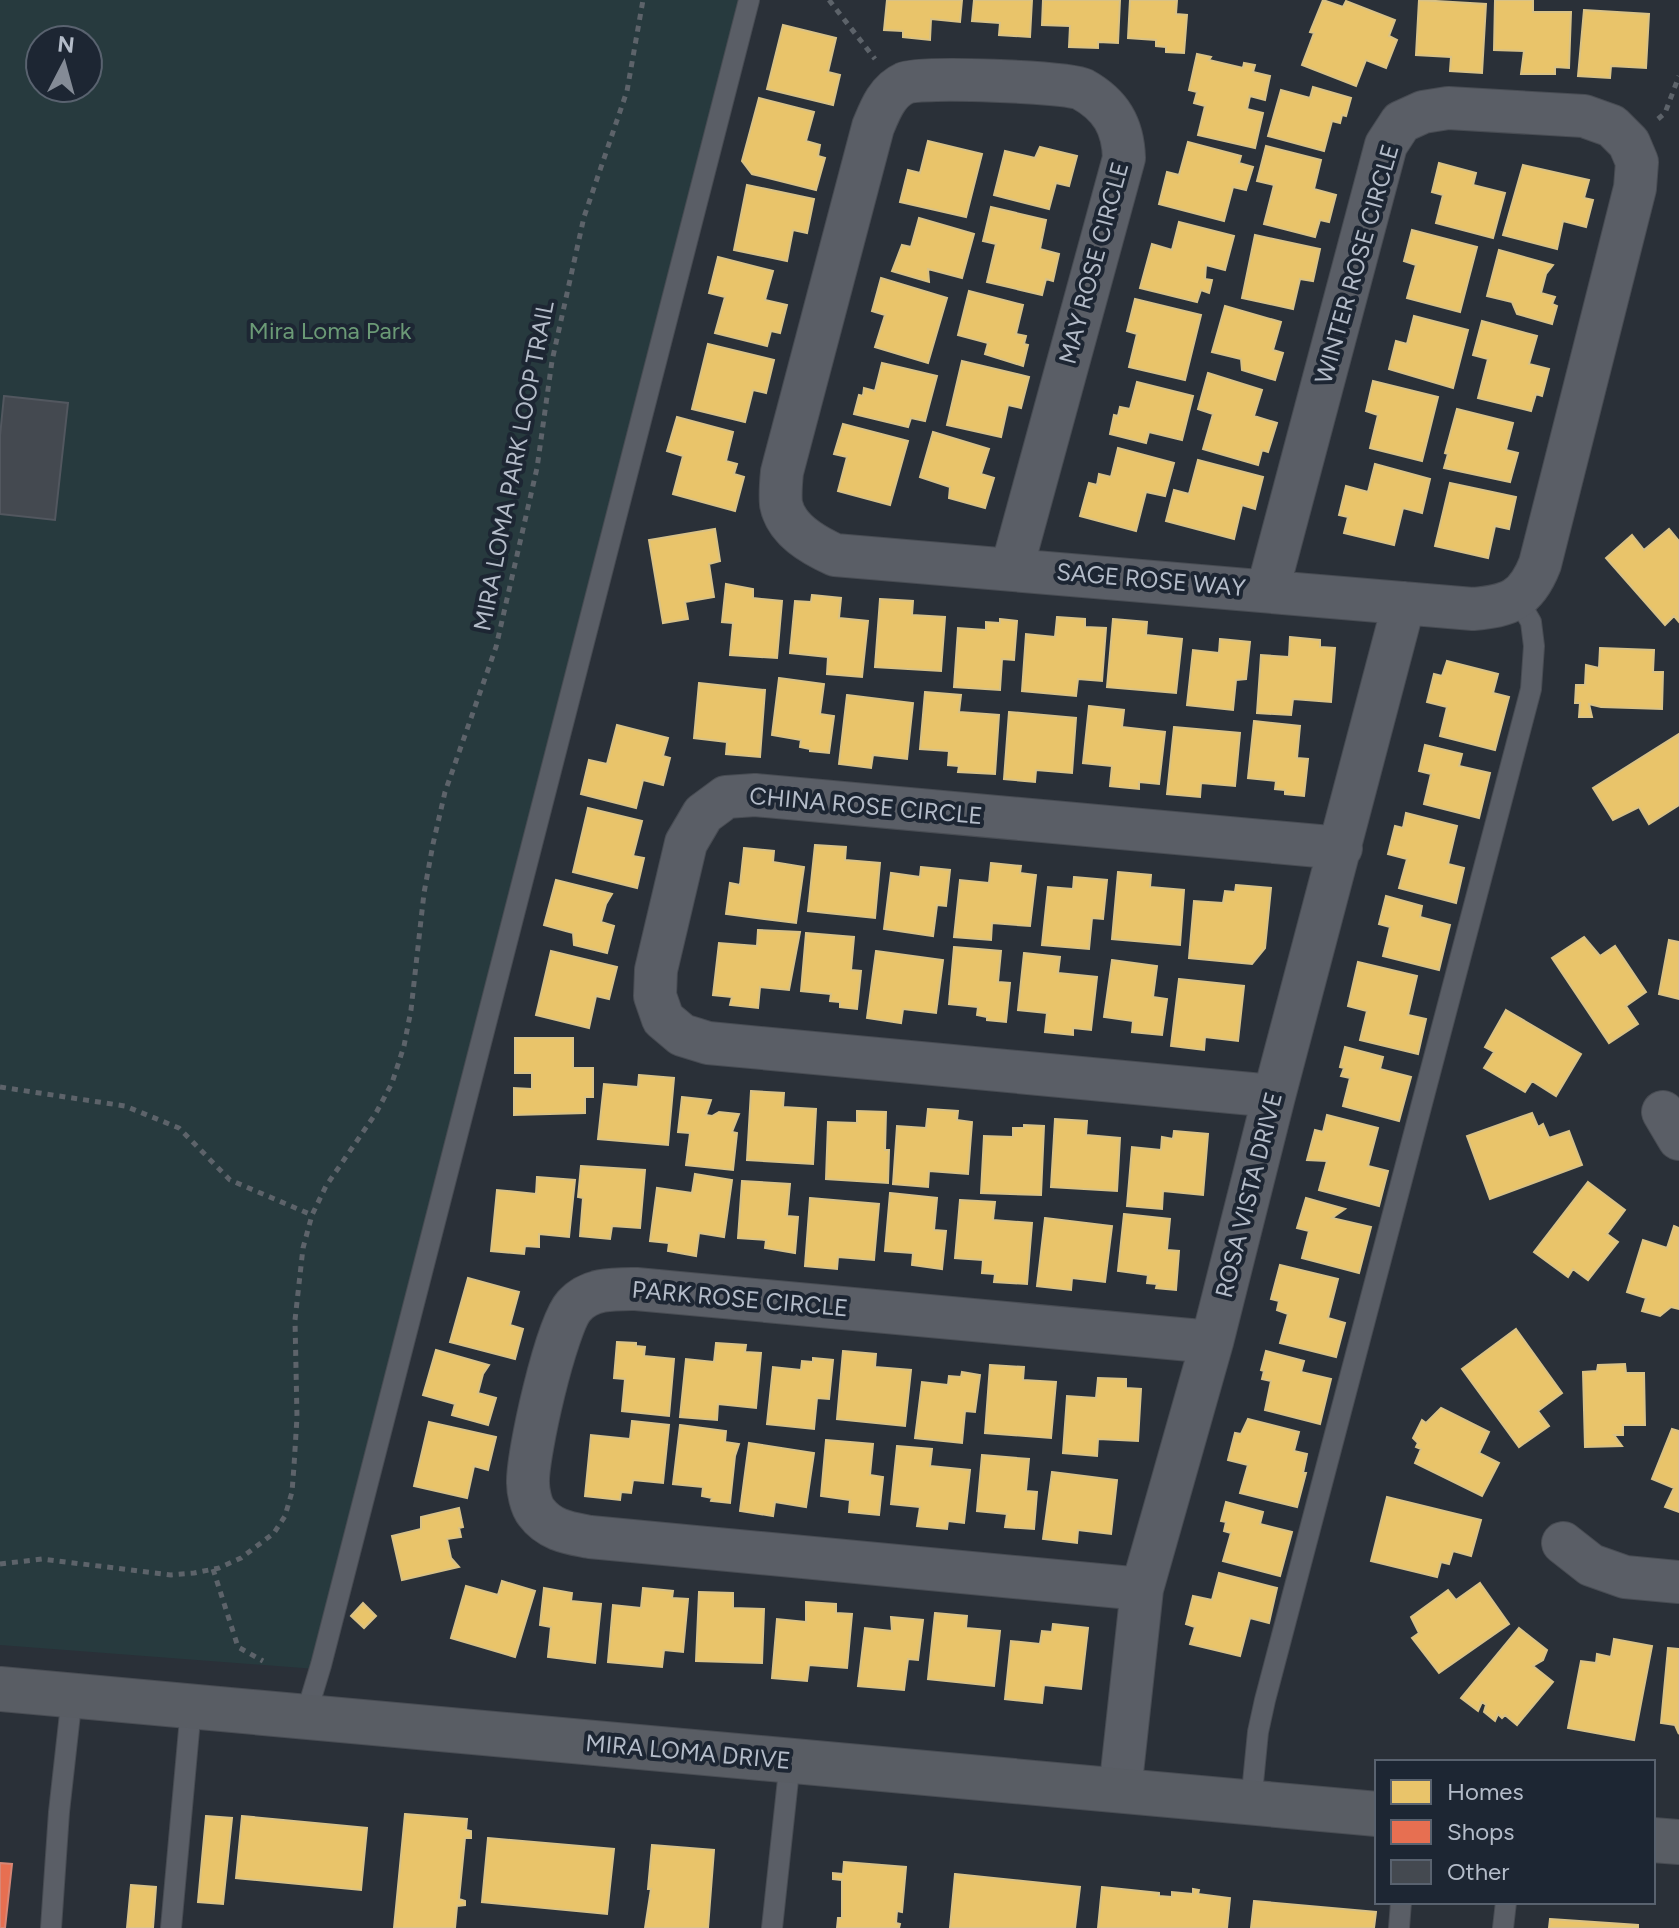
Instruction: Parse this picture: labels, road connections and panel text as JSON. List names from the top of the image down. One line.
{"streets":{"main road":["MIRA LOMA DRIVE"],"street":["MAY ROSE CIRCLE","WINTER ROSE CIRCLE","SAGE ROSE WAY","CHINA ROSE CIRCLE","ROSA VISTA DRIVE","PARK ROSE CIRCLE"],"path":["MIRA LOMA PARK LOOP TRAIL"]},"crossings":[["MAY ROSE CIRCLE","SAGE ROSE WAY"],["WINTER ROSE CIRCLE","SAGE ROSE WAY"],["SAGE ROSE WAY","ROSA VISTA DRIVE"],["CHINA ROSE CIRCLE","ROSA VISTA DRIVE"],["ROSA VISTA DRIVE","PARK ROSE CIRCLE"],["ROSA VISTA DRIVE","MIRA LOMA DRIVE"]],"parks":["Mira Loma Park"],"legend":["Homes","Shops","Other"],"north":"top"}
